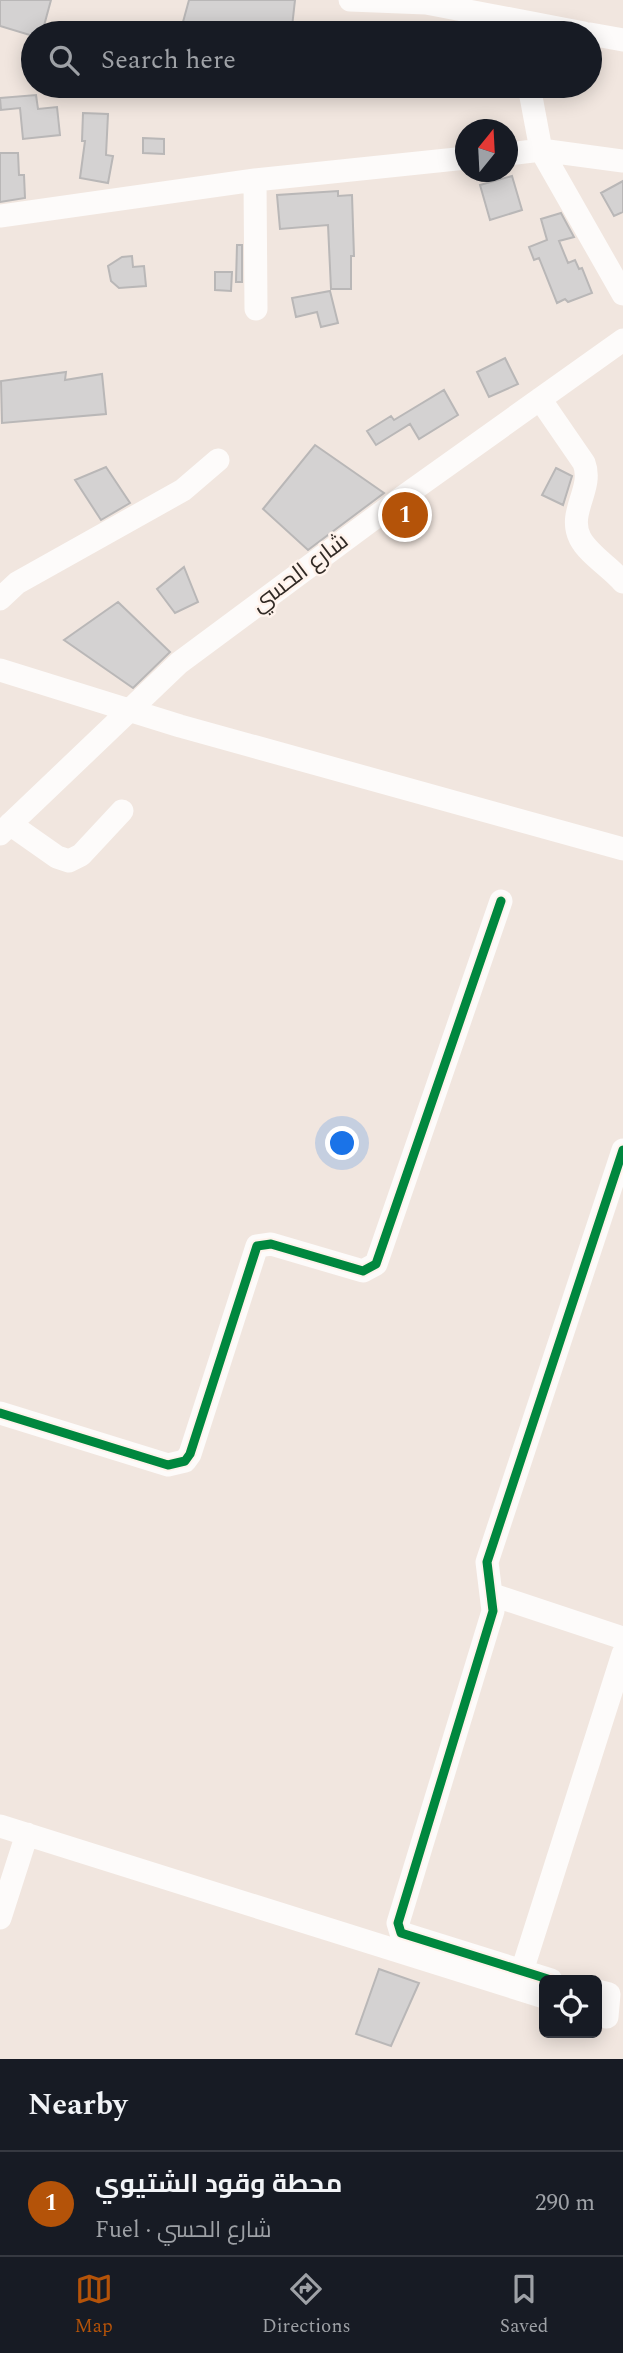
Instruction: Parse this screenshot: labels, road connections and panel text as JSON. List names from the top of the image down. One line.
{"streets":{"street":["شارع الحسي"]},"north":"top","page":{"search":"Search here","pins":"1","heading":"Nearby","list":[{"mark":"1","name":"محطة وقود الشتيوي","note":"Fuel · شارع الحسي","value":"290 m"}],"nav":["Map","Directions","Saved"]}}
